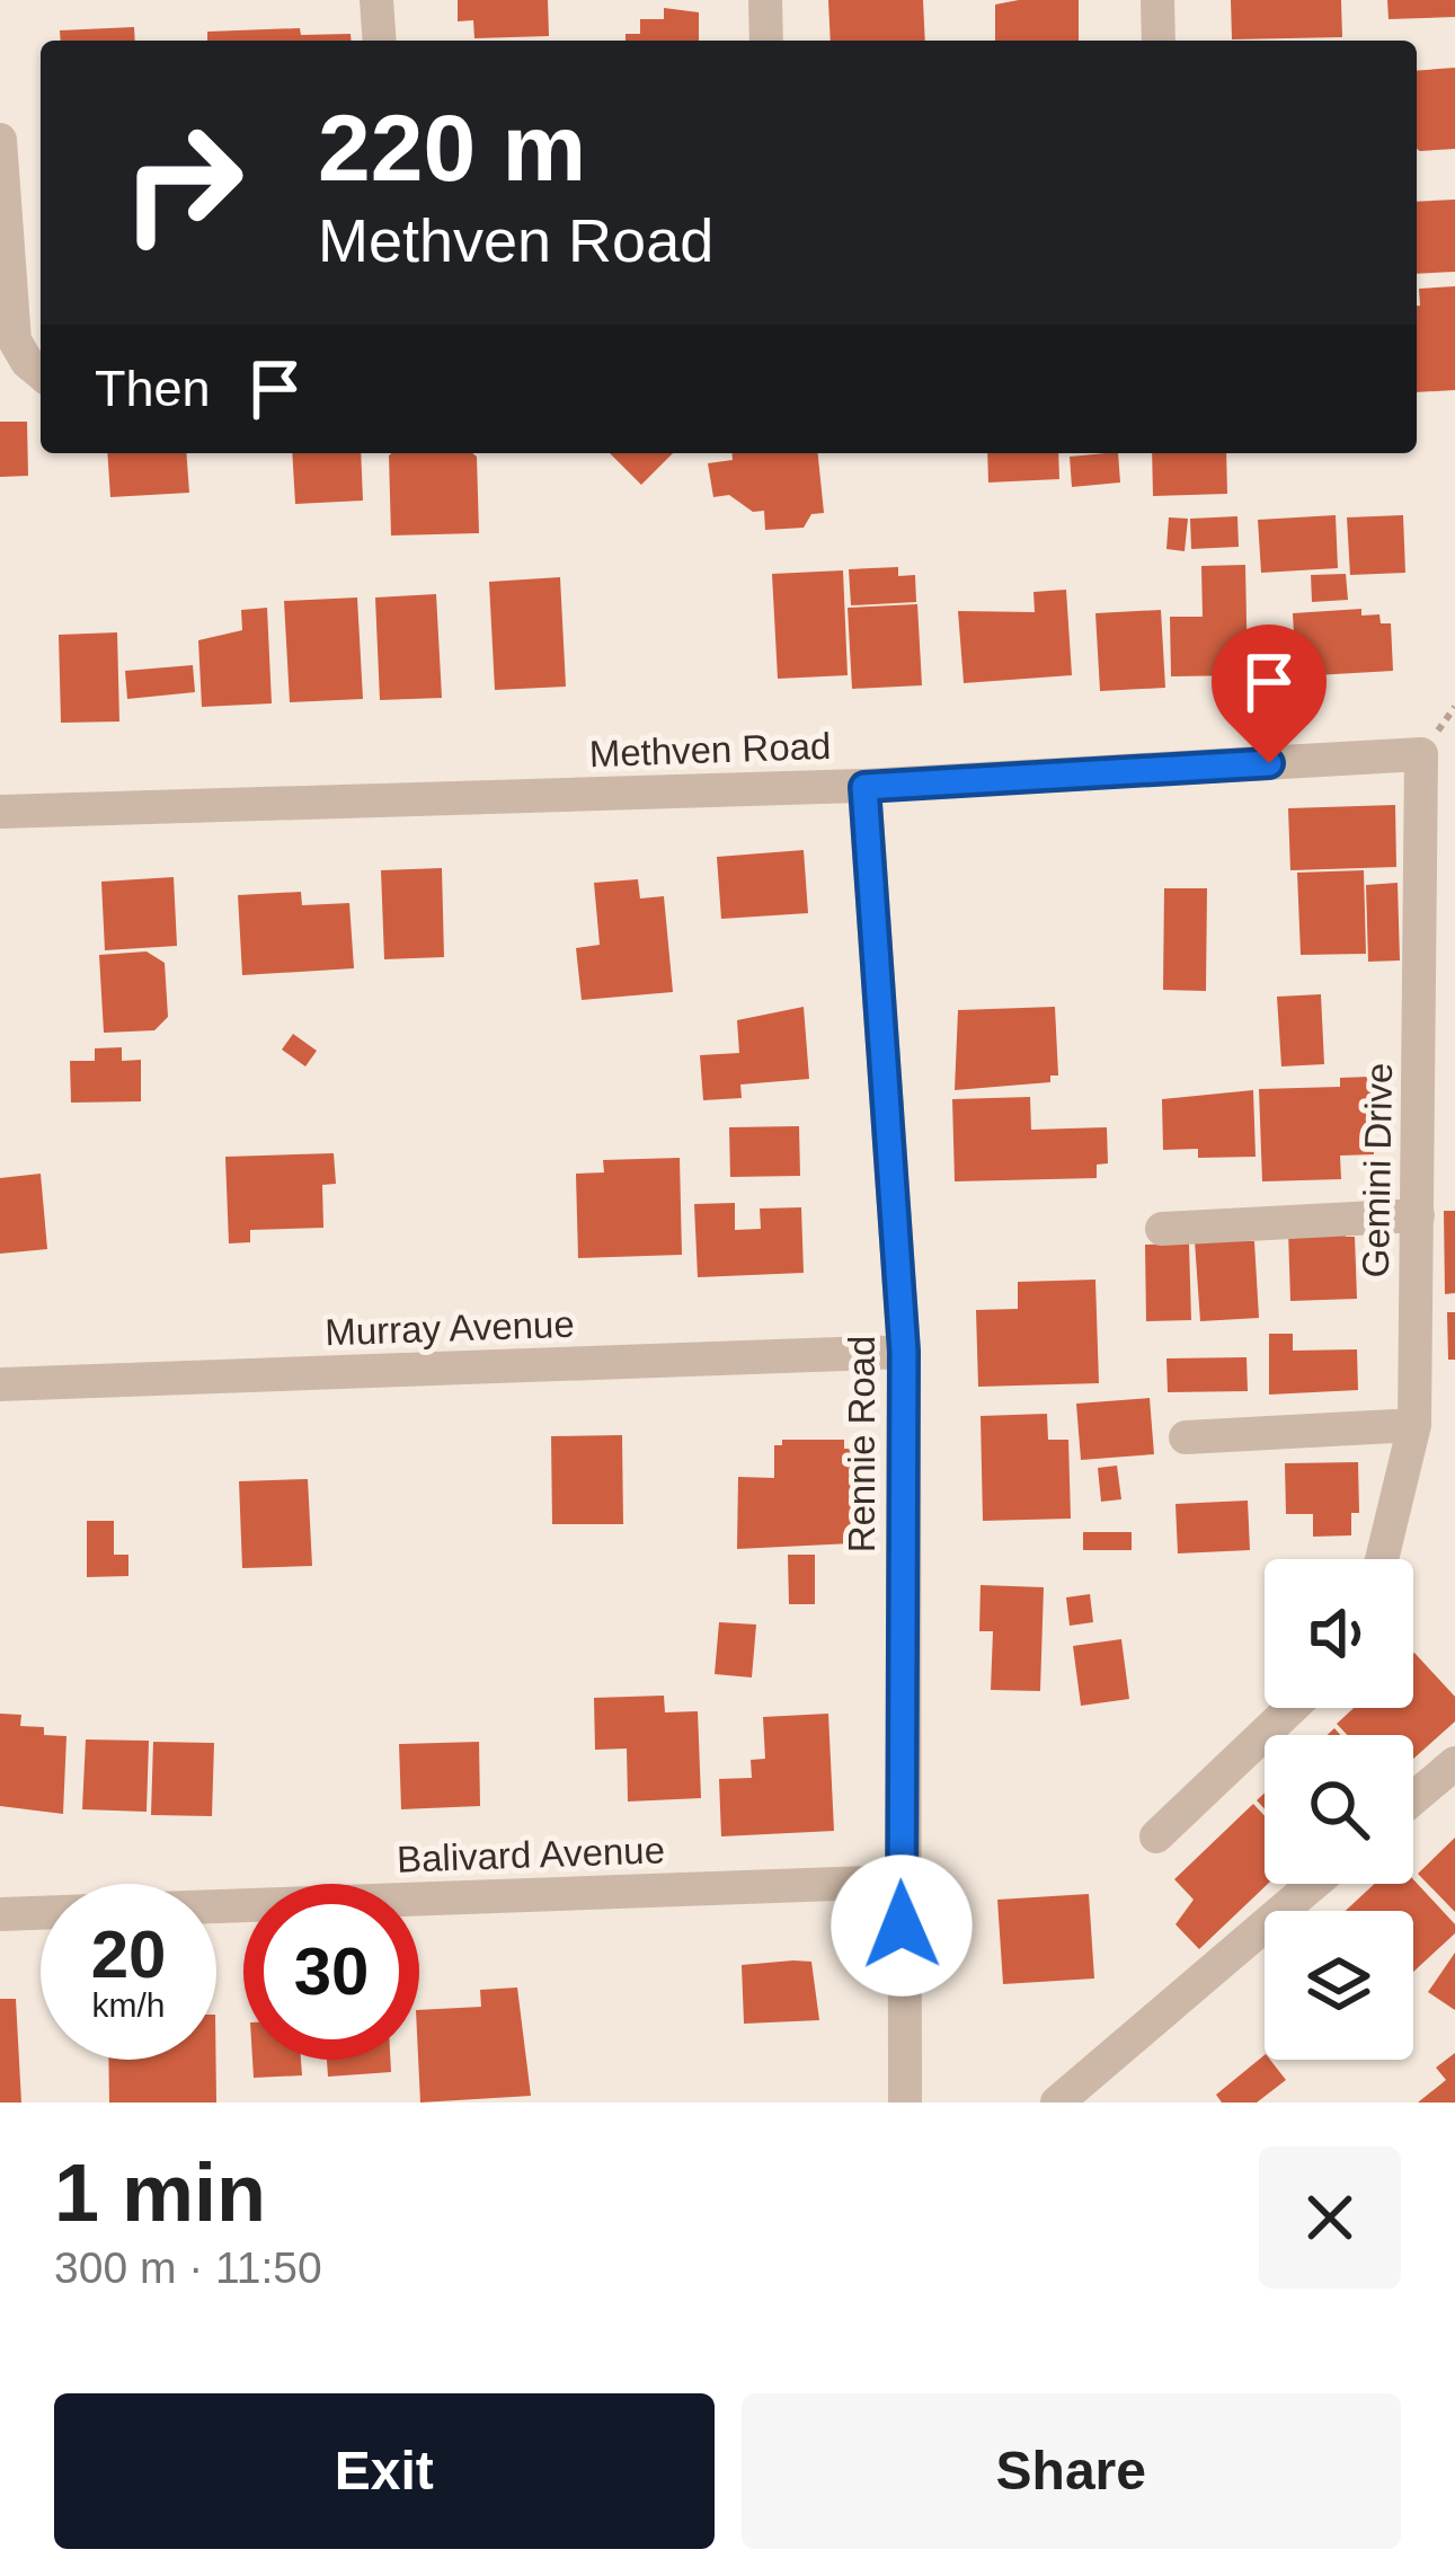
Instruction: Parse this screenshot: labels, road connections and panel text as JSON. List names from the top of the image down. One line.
{"streets":{"street":["Methven Road","Gemini Drive","Murray Avenue","Rennie Road","Balivard Avenue"]},"crossings":[["Methven Road","Gemini Drive"],["Methven Road","Rennie Road"],["Murray Avenue","Rennie Road"],["Rennie Road","Balivard Avenue"]],"page":{"turn":["220 m","Methven Road"],"then":"Then","speed":"20 km/h","limit":"30","heading":["1 min","300 m · 11:50"],"buttons":["Exit","Share"]}}
